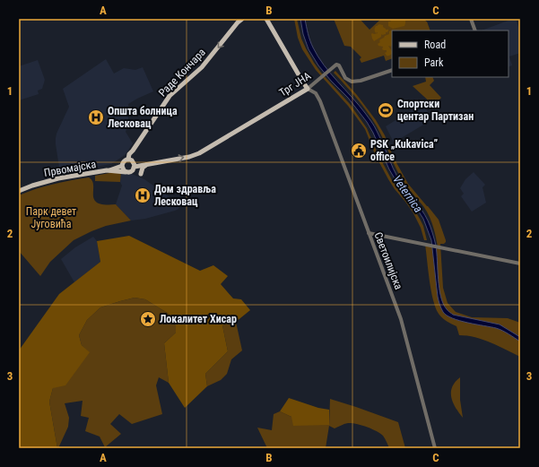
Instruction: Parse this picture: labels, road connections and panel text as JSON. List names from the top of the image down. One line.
{"streets":{"main road":["Раде Кончара","Трг ЈНА","Првомајска"],"street":["Светоилијска"]},"crossings":[["Раде Кончара","Трг ЈНА"],["Раде Кончара","Првомајска"],["Трг ЈНА","Првомајска"],["Трг ЈНА","Светоилијска"]],"one_way":["Раде Кончара","Трг ЈНА"],"water":["Veternica"],"parks":["Парк девет Југовића"],"places":{"sports":["Спортски центар Партизан"],"hospital":["Општа болница Лесковац","Дом здравља Лесковац"],"public building":["PSK „Kukavica” office"],"place":["Локалитет Хисар"]},"legend":["Road","Park"],"grid":{"columns":["A","B","C"],"rows":["1","2","3"]}}
